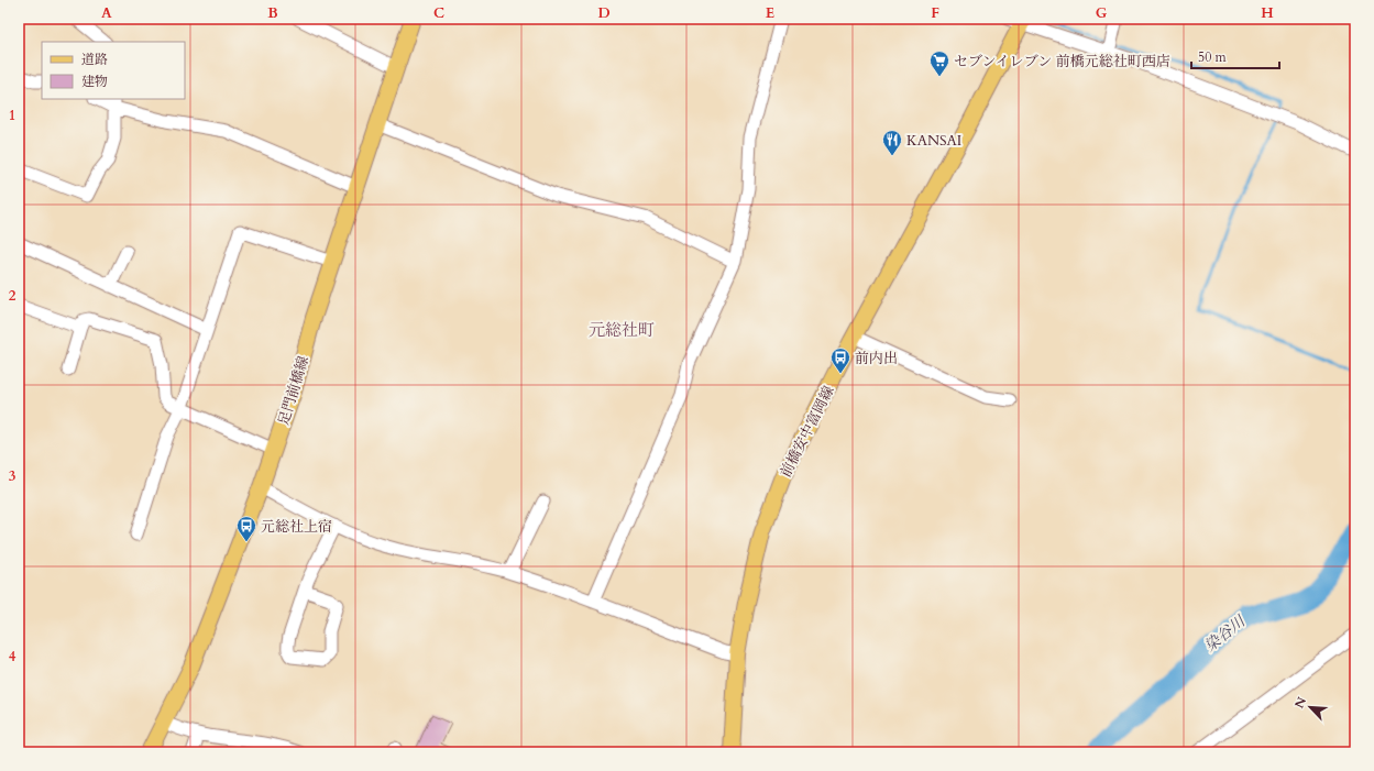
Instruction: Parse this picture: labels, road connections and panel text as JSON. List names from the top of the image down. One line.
{"streets":{"main road":["足門前橋線","前橋安中富岡線"]},"districts":["元総社町"],"water":["染谷川"],"places":{"supermarket":["セブンイレブン 前橋元総社町西店"],"restaurant":["KANSAI"],"bus stop":["前内出","元総社上宿"]},"legend":["道路","建物"],"scale_bar":"50 m","north":"top left","grid":{"columns":["A","B","C","D","E","F","G","H"],"rows":["1","2","3","4"]}}
